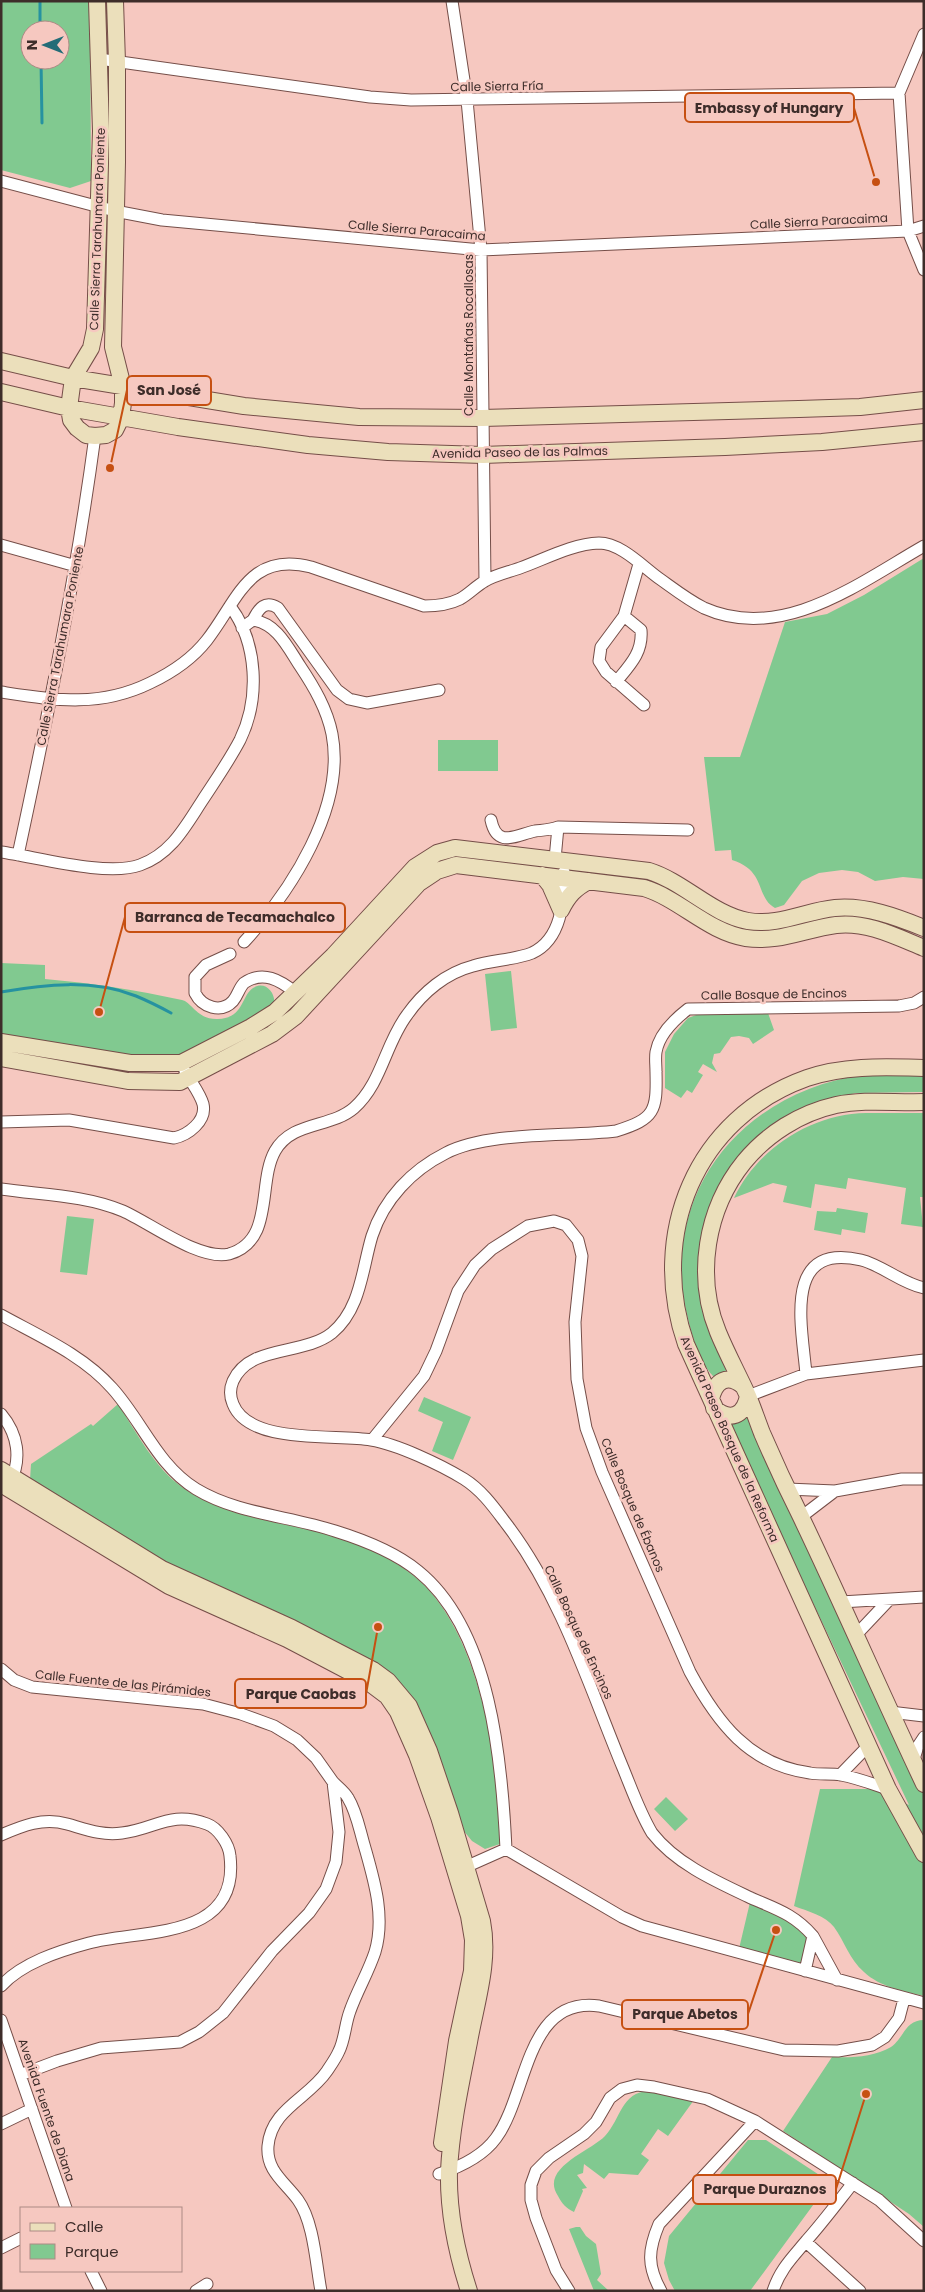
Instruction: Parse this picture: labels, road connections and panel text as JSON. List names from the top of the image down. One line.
{"streets":{"street":["Calle Sierra Fría","Calle Sierra Paracaima","Calle Sierra Tarahumara Poniente","Calle Montañas Rocallosas","Avenida Paseo de las Palmas","Calle Bosque de Encinos","Avenida Paseo Bosque de la Reforma","Calle Bosque de Ébanos","Calle Fuente de las Pirámides","Avenida Fuente de Diana"]},"crossings":[["Calle Sierra Fría","Calle Sierra Tarahumara Poniente"],["Calle Sierra Fría","Calle Montañas Rocallosas"],["Calle Sierra Paracaima","Calle Sierra Tarahumara Poniente"],["Calle Sierra Paracaima","Calle Montañas Rocallosas"],["Calle Sierra Tarahumara Poniente","Avenida Paseo de las Palmas"],["Calle Montañas Rocallosas","Avenida Paseo de las Palmas"],["Calle Bosque de Encinos","Calle Bosque de Ébanos"],["Avenida Paseo Bosque de la Reforma","Calle Bosque de Ébanos"],["Calle Fuente de las Pirámides","Avenida Fuente de Diana"]],"places":["Embassy of Hungary","San José","Barranca de Tecamachalco","Parque Caobas","Parque Abetos","Parque Duraznos"],"legend":["Calle","Parque"],"north":"left"}
